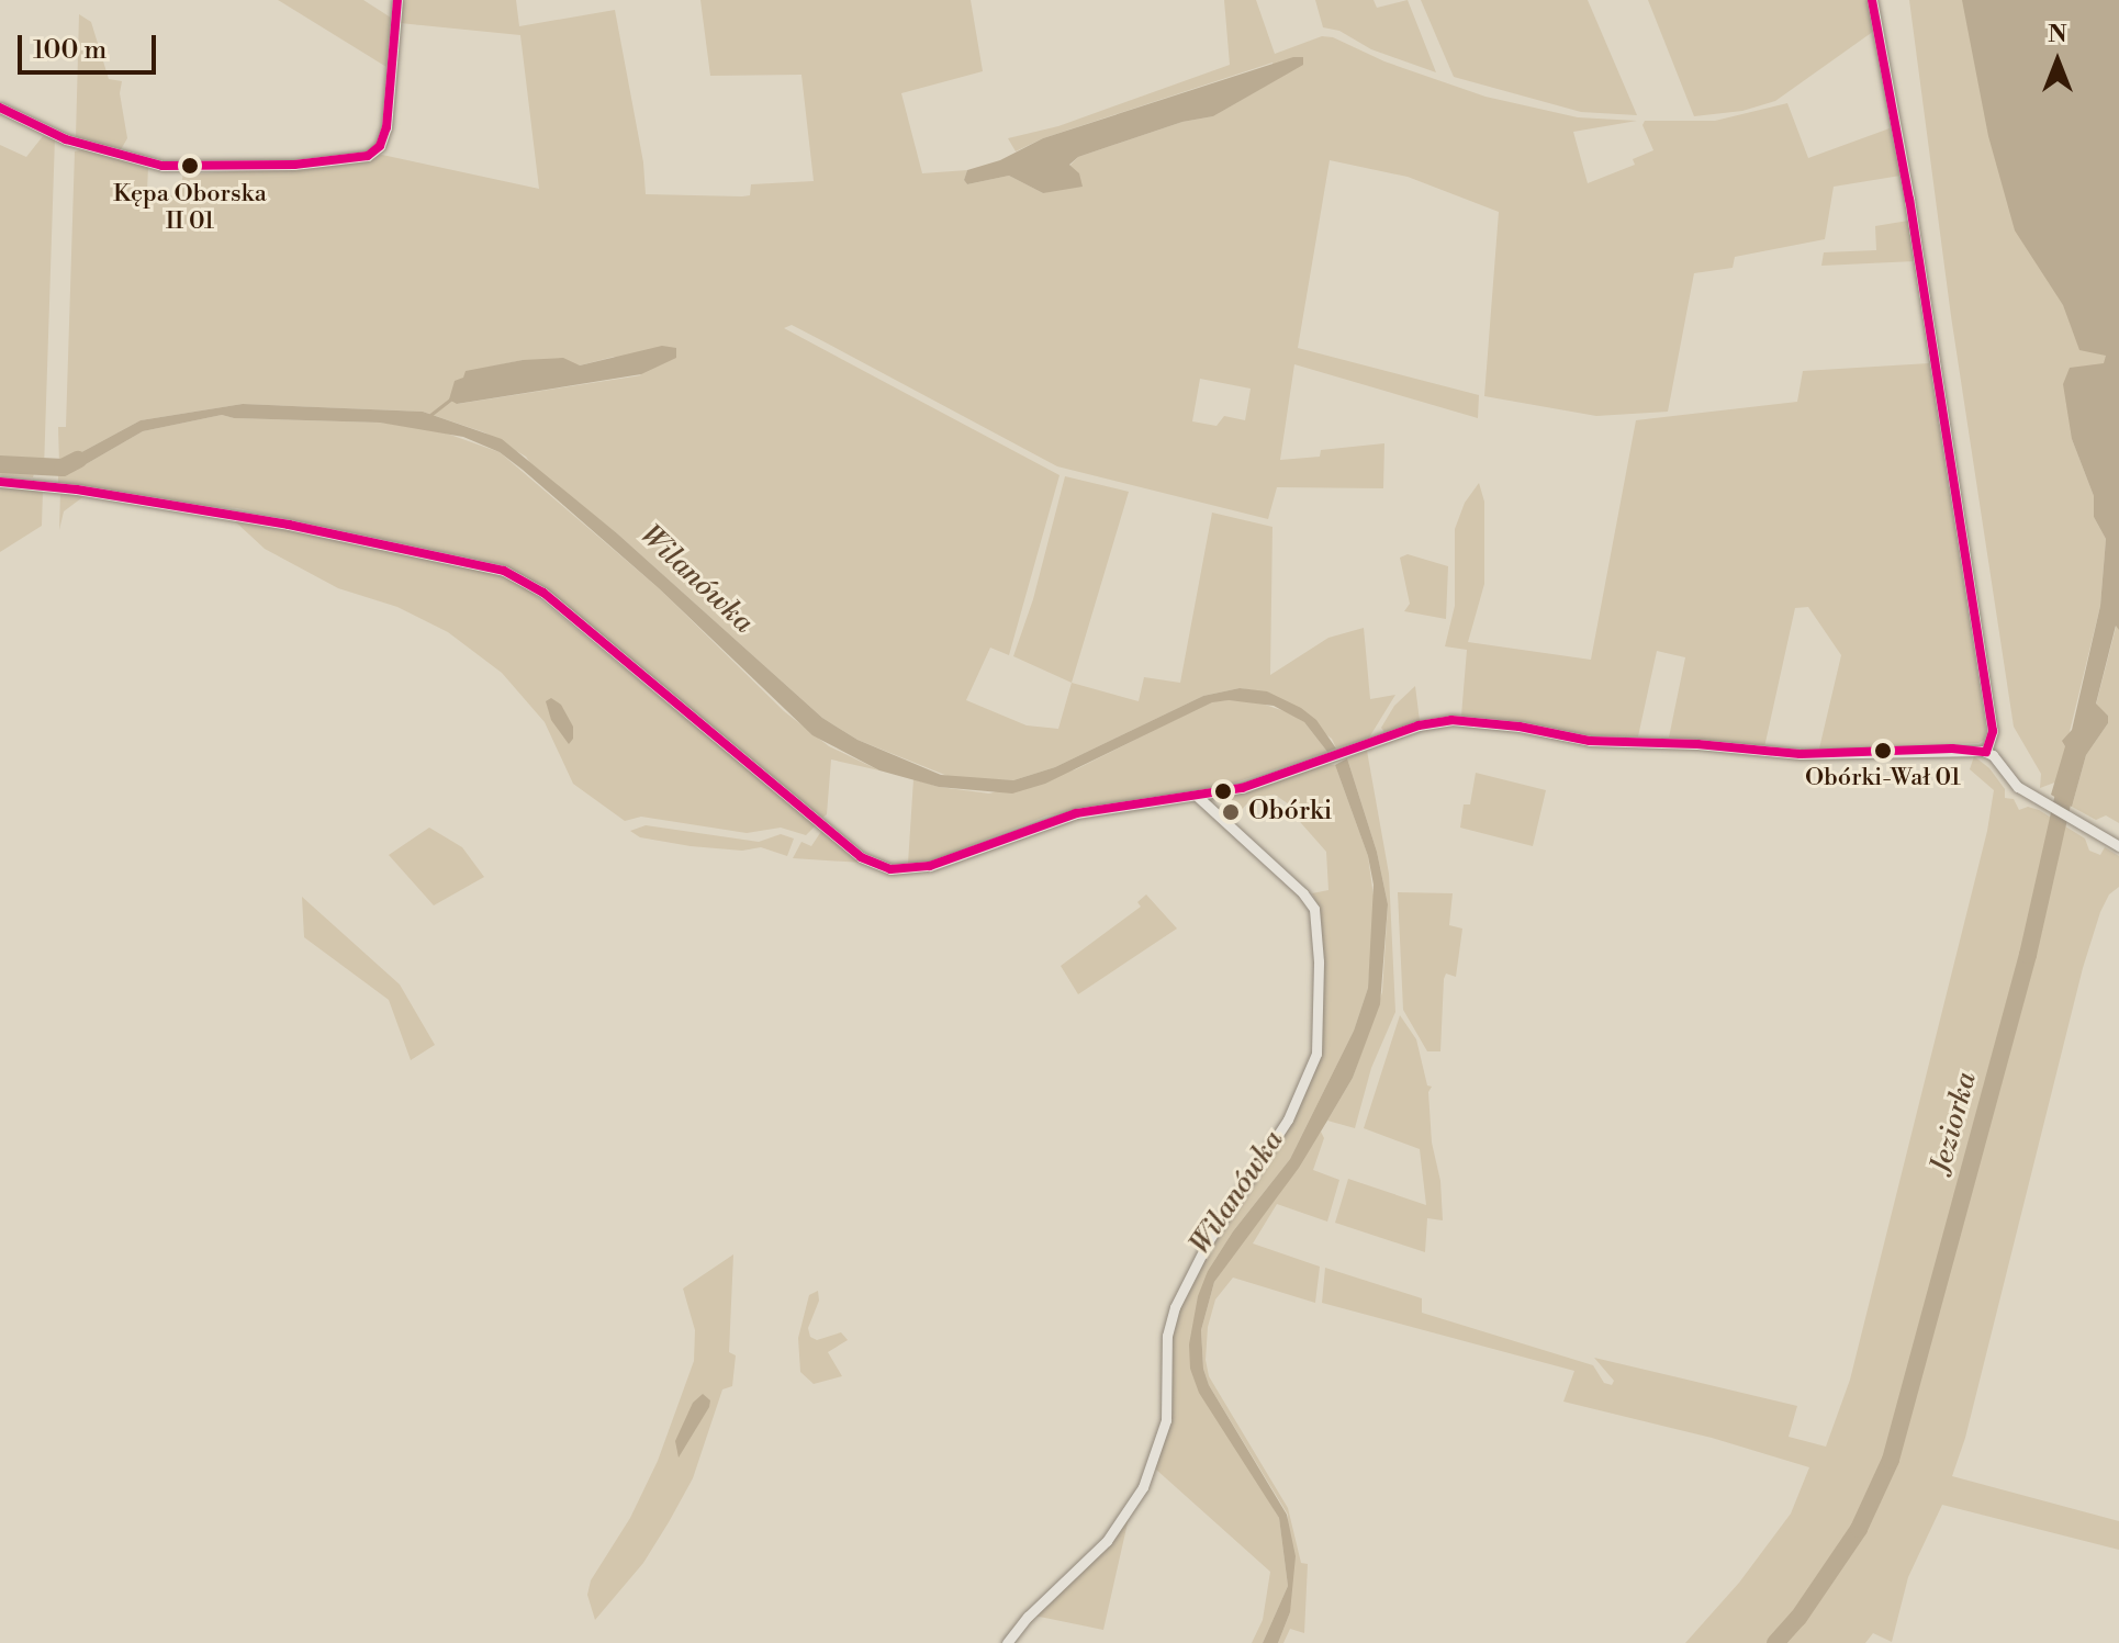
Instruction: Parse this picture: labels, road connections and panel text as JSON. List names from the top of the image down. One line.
{"water":["Wilanówka","Jeziorka"],"places":["Kępa Oborska II 01","Obórki-Wał 01","Obórki"],"scale_bar":"100 m","north":"top"}
